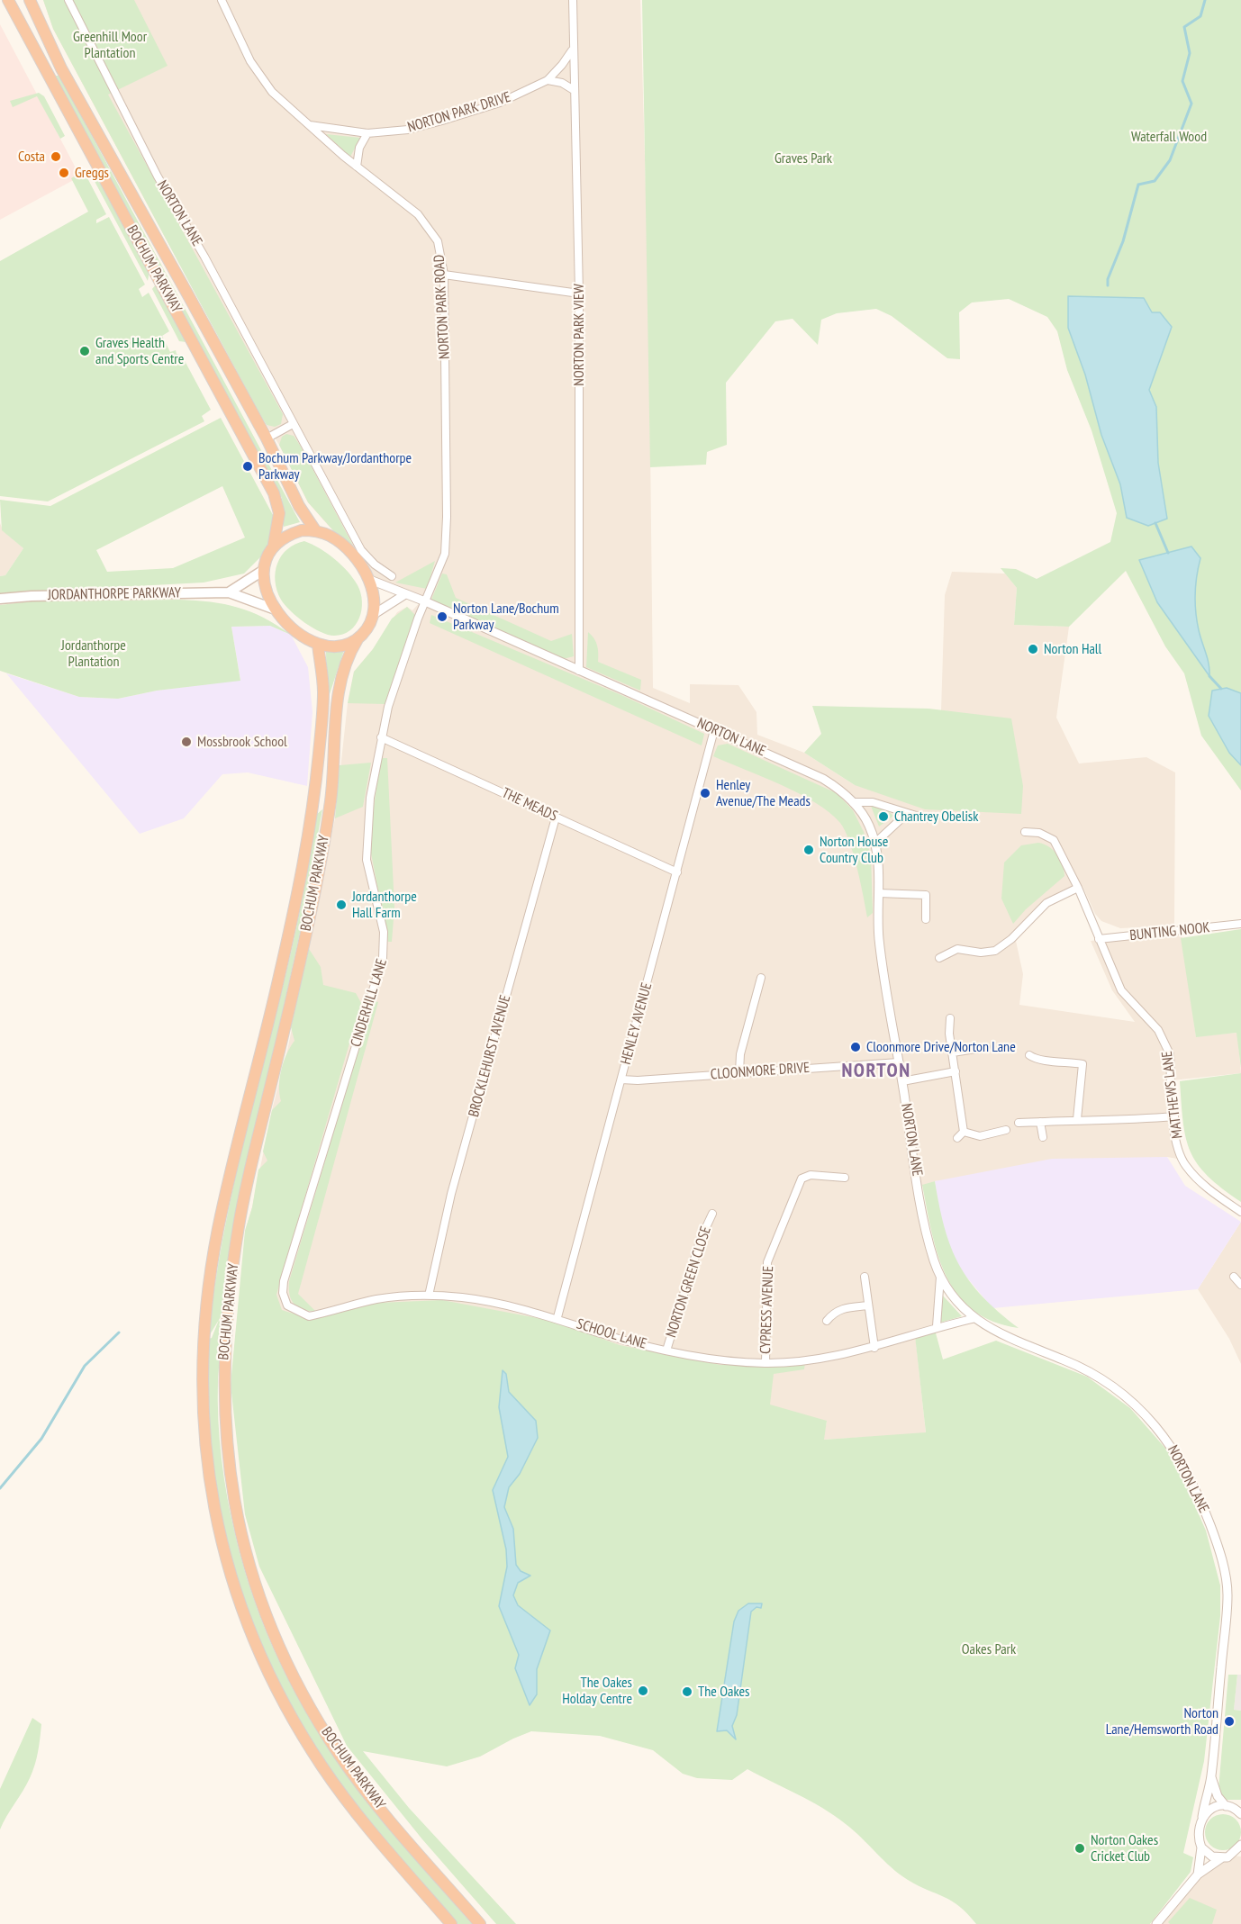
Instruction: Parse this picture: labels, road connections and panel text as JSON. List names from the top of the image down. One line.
{"streets":{"highway":["BOCHUM PARKWAY"],"main road":["JORDANTHORPE PARKWAY"],"street":["NORTON PARK DRIVE","NORTON LANE","NORTON PARK ROAD","NORTON PARK VIEW","THE MEADS","BUNTING NOOK","CINDERHILL LANE","HENLEY AVENUE","BROCKLEHURST AVENUE","CLOONMORE DRIVE","MATTHEWS LANE","NORTON GREEN CLOSE","CYPRESS AVENUE","SCHOOL LANE"]},"crossings":[["NORTON PARK DRIVE","NORTON PARK ROAD"],["NORTON PARK DRIVE","NORTON PARK VIEW"],["NORTON LANE","BOCHUM PARKWAY"],["NORTON LANE","NORTON PARK ROAD"],["NORTON LANE","NORTON PARK VIEW"],["NORTON LANE","JORDANTHORPE PARKWAY"],["NORTON LANE","CINDERHILL LANE"],["NORTON LANE","HENLEY AVENUE"],["NORTON LANE","CLOONMORE DRIVE"],["NORTON LANE","SCHOOL LANE"],["BOCHUM PARKWAY","JORDANTHORPE PARKWAY"],["NORTON PARK ROAD","CINDERHILL LANE"],["THE MEADS","CINDERHILL LANE"],["THE MEADS","HENLEY AVENUE"],["THE MEADS","BROCKLEHURST AVENUE"],["BUNTING NOOK","MATTHEWS LANE"],["CINDERHILL LANE","SCHOOL LANE"],["HENLEY AVENUE","CLOONMORE DRIVE"],["HENLEY AVENUE","SCHOOL LANE"],["BROCKLEHURST AVENUE","SCHOOL LANE"],["NORTON GREEN CLOSE","SCHOOL LANE"],["CYPRESS AVENUE","SCHOOL LANE"]],"districts":["NORTON"],"parks":["Greenhill Moor Plantation","Waterfall Wood","Graves Park","Jordanthorpe Plantation","Oakes Park"],"places":["Costa","Greggs","Graves Health and Sports Centre","Bochum Parkway/Jordanthorpe Parkway","Norton Lane/Bochum Parkway","Norton Hall","Mossbrook School","Henley Avenue/The Meads","Chantrey Obelisk","Norton House Country Club","Jordanthorpe Hall Farm","Cloonmore Drive/Norton Lane","The Oakes Holday Centre","The Oakes","Norton Lane/Hemsworth Road","Norton Oakes Cricket Club"]}
